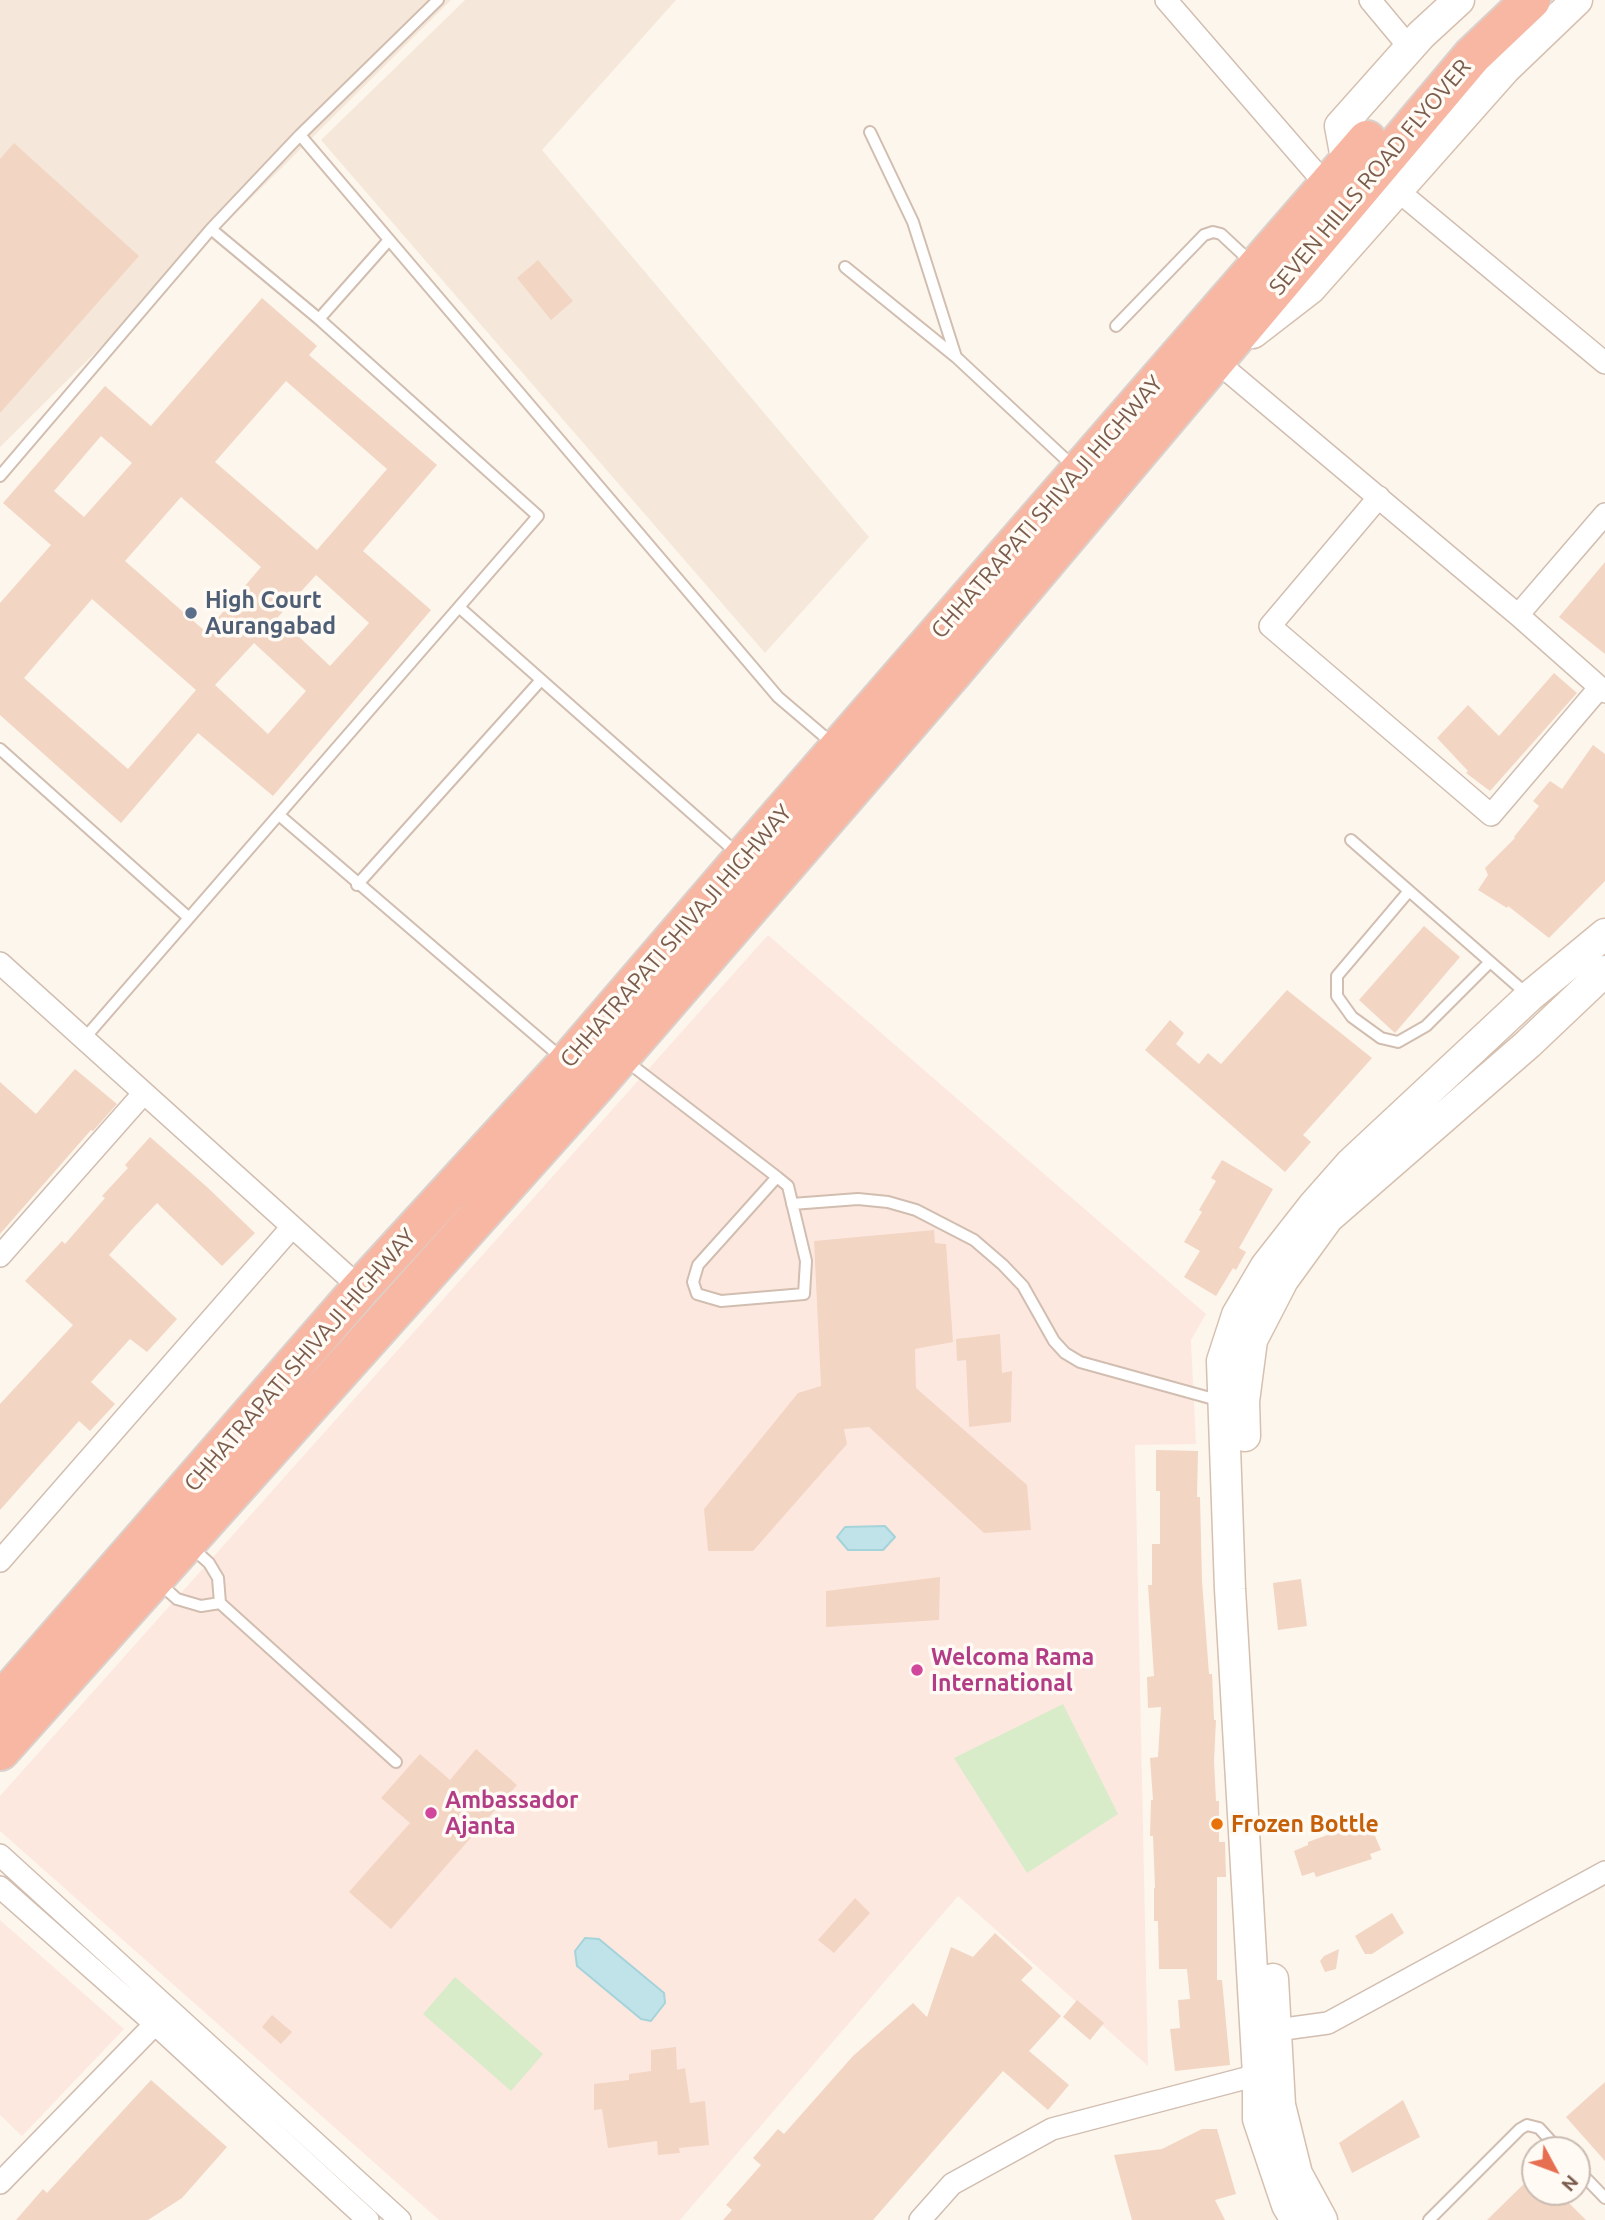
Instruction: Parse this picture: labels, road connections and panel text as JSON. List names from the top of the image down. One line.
{"streets":{"highway":["SEVEN HILLS ROAD FLYOVER","CHHATRAPATI SHIVAJI HIGHWAY"]},"crossings":[["SEVEN HILLS ROAD FLYOVER","CHHATRAPATI SHIVAJI HIGHWAY"]],"places":["High Court Aurangabad","Welcoma Rama International","Ambassador Ajanta","Frozen Bottle"],"north":"bottom right"}
